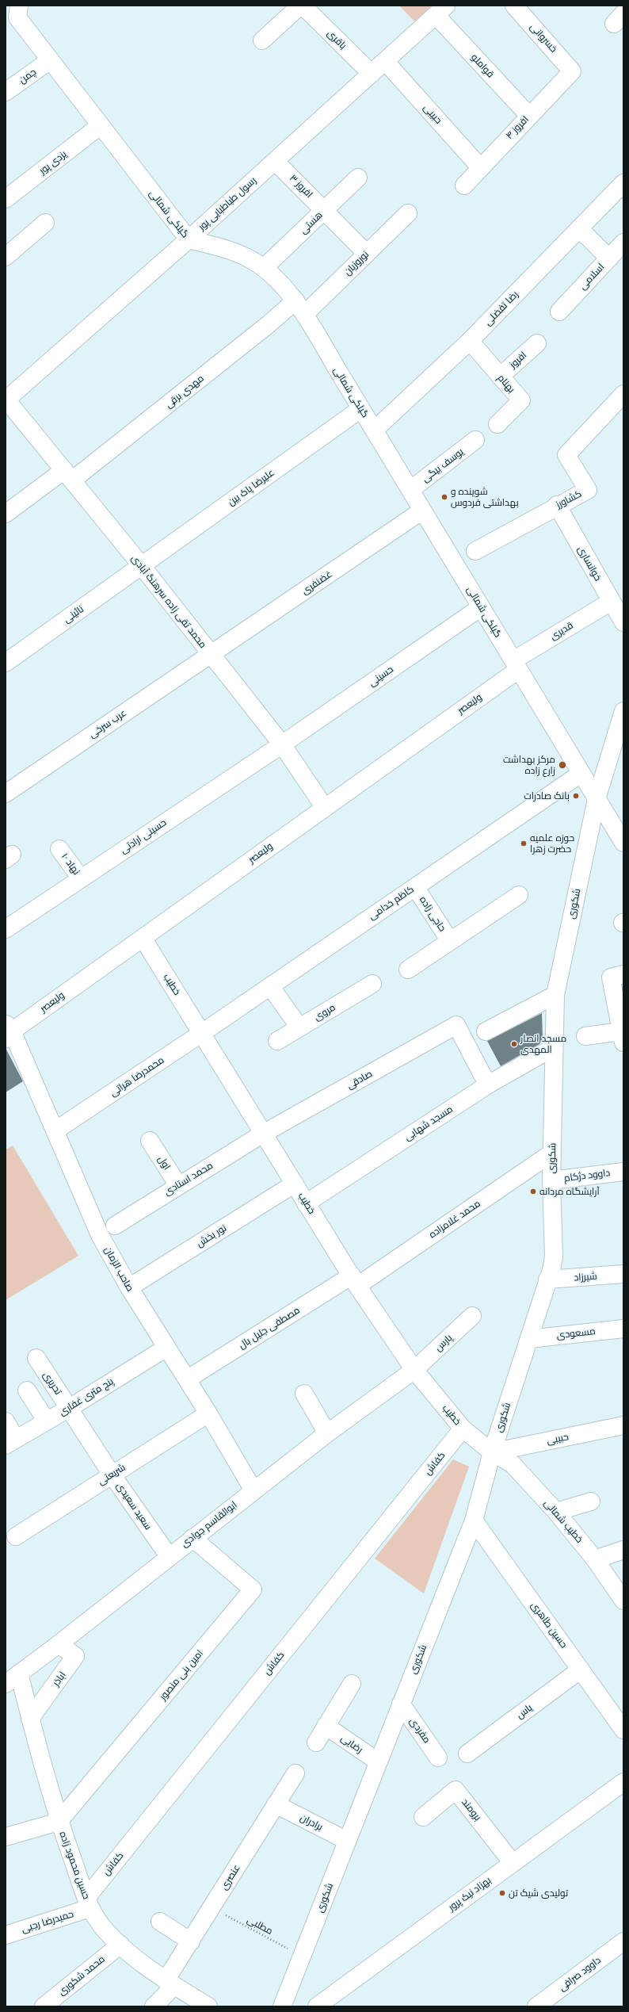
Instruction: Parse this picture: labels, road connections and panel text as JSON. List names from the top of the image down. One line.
{"streets":{"street":["خسروانی","باقری","قواملو","چمن","حبیبی","افروز ۴","یزدی پور","افروز ۳","رسول طباطبایی پور","گيلکی شمالی","هستی","نوروزیان","اسلامی","رضا تفضلی","افروز","بهنام","مهدی برقی","یوسف بیگی","علیرضا پاک بین","کشاورز","خوانساری","غضنفری","محمد تقی زاده سرهنگ آبادی","نائینی","قدیری","حسینی","ولیعصر","عرب سرخی","حسینی ارادتی","نهاد ۱۰","کاظم خدامی","شکوری","حاجی زاده","خطیب","مروی","محمدرضا هراتی","صادقی","مسجد شهابی","اول","داوود دژکام","محمد استادی","محمد غلامزاده","نور بخش","صاحب الزمان","شیرزاد","مصطفی جلیل بال","مسعودی","پارس","تحریری","پنج متری غفاری","کفاش","شریعتی","سعید سعیدی","خطیب شمالی","ابوالقاسم جوادی","حسین طاهری","امین بنی منصور","اباذر","یاس","مفردی","رضایی","برومند","برادران","حسین محمود زاده","عنصری","بهزاد نیک پرور","حمیدرضا رجبی","داوود صرافی","محمد شکوری"],"path":["مطلبی"]},"crossings":[["خسروانی","افروز ۴"],["باقری","رسول طباطبایی پور"],["قواملو","افروز ۴"],["قواملو","رسول طباطبایی پور"],["چمن","گيلکی شمالی"],["حبیبی","افروز ۴"],["حبیبی","رسول طباطبایی پور"],["حبیبی","شکوری"],["حبیبی","خطیب"],["حبیبی","خطیب شمالی"],["یزدی پور","گيلکی شمالی"],["افروز ۳","رسول طباطبایی پور"],["افروز ۳","هستی"],["افروز ۳","نوروزیان"],["رسول طباطبایی پور","گيلکی شمالی"],["رسول طباطبایی پور","محمد تقی زاده سرهنگ آبادی"],["گيلکی شمالی","هستی"],["گيلکی شمالی","نوروزیان"],["گيلکی شمالی","رضا تفضلی"],["گيلکی شمالی","مهدی برقی"],["گيلکی شمالی","یوسف بیگی"],["گيلکی شمالی","علیرضا پاک بین"],["گيلکی شمالی","غضنفری"],["گيلکی شمالی","قدیری"],["گيلکی شمالی","حسینی"],["گيلکی شمالی","ولیعصر"],["گيلکی شمالی","کاظم خدامی"],["گيلکی شمالی","شکوری"],["نوروزیان","مهدی برقی"],["رضا تفضلی","بهنام"],["افروز","بهنام"],["مهدی برقی","محمد تقی زاده سرهنگ آبادی"],["علیرضا پاک بین","محمد تقی زاده سرهنگ آبادی"],["علیرضا پاک بین","نائینی"],["کشاورز","خوانساری"],["خوانساری","قدیری"],["غضنفری","محمد تقی زاده سرهنگ آبادی"],["غضنفری","عرب سرخی"],["محمد تقی زاده سرهنگ آبادی","نائینی"],["محمد تقی زاده سرهنگ آبادی","حسینی"],["محمد تقی زاده سرهنگ آبادی","ولیعصر"],["محمد تقی زاده سرهنگ آبادی","عرب سرخی"],["محمد تقی زاده سرهنگ آبادی","حسینی ارادتی"],["قدیری","ولیعصر"],["حسینی","حسینی ارادتی"],["ولیعصر","خطیب"],["ولیعصر","صاحب الزمان"],["حسینی ارادتی","نهاد ۱۰"],["کاظم خدامی","حاجی زاده"],["کاظم خدامی","خطیب"],["کاظم خدامی","محمدرضا هراتی"],["شکوری","خطیب"],["شکوری","مسجد شهابی"],["شکوری","داوود دژکام"],["شکوری","محمد غلامزاده"],["شکوری","شیرزاد"],["شکوری","مسعودی"],["شکوری","خطیب شمالی"],["شکوری","حسین طاهری"],["شکوری","مفردی"],["شکوری","رضایی"],["شکوری","برادران"],["شکوری","مطلبی"],["خطیب","محمدرضا هراتی"],["خطیب","صادقی"],["خطیب","مسجد شهابی"],["خطیب","محمد استادی"],["خطیب","محمد غلامزاده"],["خطیب","نور بخش"],["خطیب","مصطفی جلیل بال"],["خطیب","پارس"],["خطیب","کفاش"],["خطیب","خطیب شمالی"],["خطیب","ابوالقاسم جوادی"],["محمدرضا هراتی","صاحب الزمان"],["صادقی","مسجد شهابی"],["صادقی","محمد استادی"],["اول","محمد استادی"],["محمد غلامزاده","مصطفی جلیل بال"],["نور بخش","صاحب الزمان"],["صاحب الزمان","مصطفی جلیل بال"],["صاحب الزمان","پنج متری غفاری"],["صاحب الزمان","شریعتی"],["صاحب الزمان","ابوالقاسم جوادی"],["پارس","ابوالقاسم جوادی"],["تحریری","پنج متری غفاری"],["تحریری","سعید سعیدی"],["پنج متری غفاری","سعید سعیدی"],["کفاش","حسین محمود زاده"],["کفاش","حمیدرضا رجبی"],["شریعتی","سعید سعیدی"],["سعید سعیدی","ابوالقاسم جوادی"],["ابوالقاسم جوادی","امین بنی منصور"],["ابوالقاسم جوادی","اباذر"],["ابوالقاسم جوادی","حسین محمود زاده"],["حسین طاهری","یاس"],["امین بنی منصور","حسین محمود زاده"],["اباذر","حسین محمود زاده"],["برومند","بهزاد نیک پرور"],["برادران","عنصری"],["حسین محمود زاده","عنصری"],["حسین محمود زاده","حمیدرضا رجبی"],["حسین محمود زاده","محمد شکوری"],["عنصری","مطلبی"]],"places":["شوینده و بهداشتی فردوس","مرکز بهداشت زارع زاده","بانک صادرات","حوزه علمیه حضرت زهرا","مسجد انصار المهدی","آرایشگاه مردانه","تولیدی شیک تن"]}
